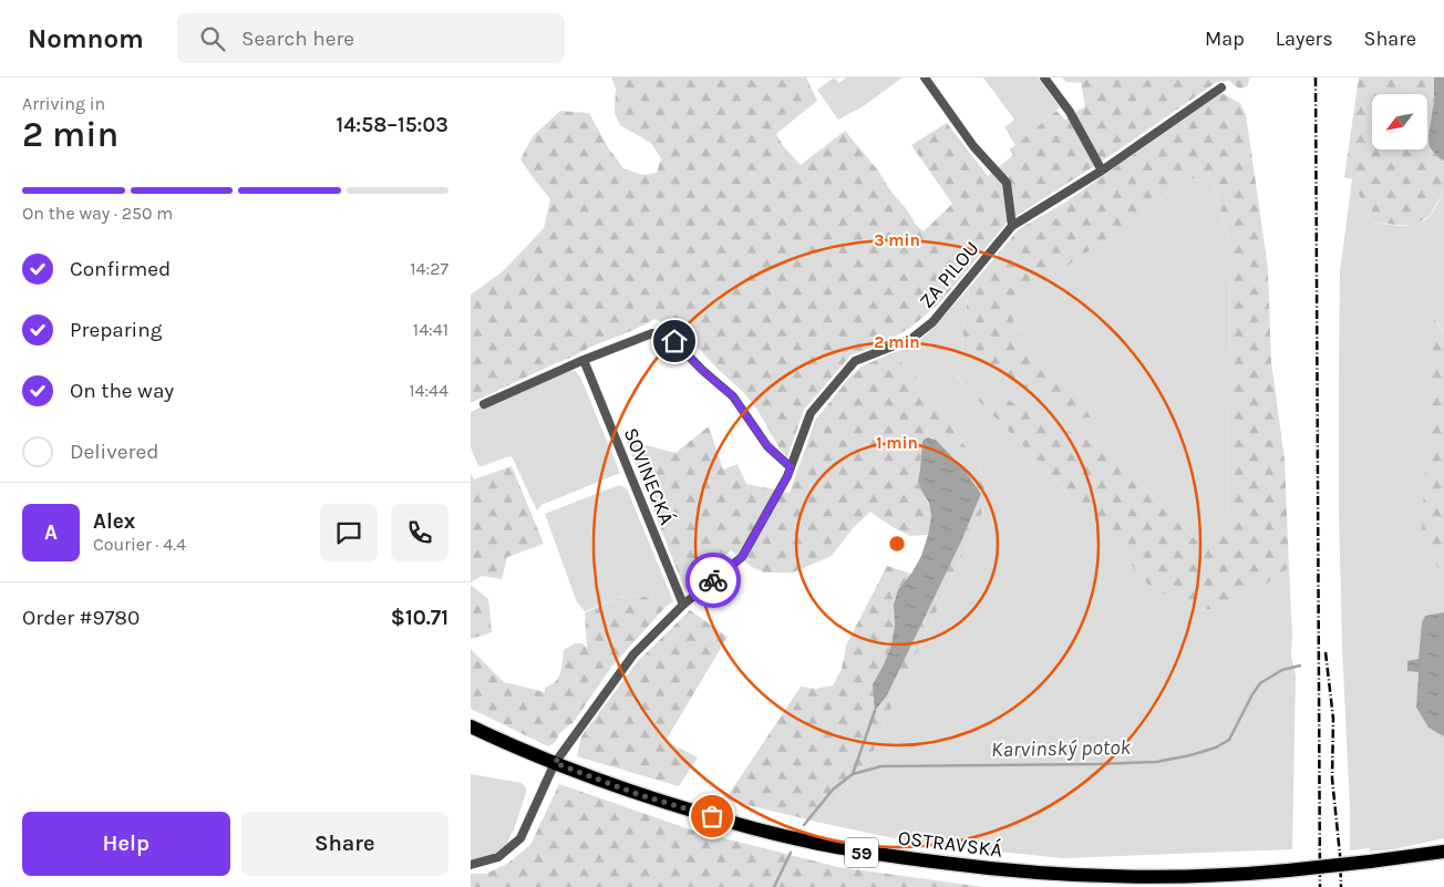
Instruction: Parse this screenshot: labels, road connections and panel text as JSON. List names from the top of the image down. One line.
{"streets":{"main road":["OSTRAVSKÁ","59"],"street":["ZA PILOU","SOVINECKÁ"]},"crossings":[["ZA PILOU","SOVINECKÁ"],["ZA PILOU","OSTRAVSKÁ"]],"water":["Karvinský potok"],"north":"bottom left","page":{"header":"Nomnom","search":"Search here","nav":["Map","Layers","Share"],"heading":["2 min","Arriving in","14:58–15:03"],"panel":["Alex","Courier · 4.4","Order #9780","$10.71"],"bar":"On the way · 250 m","list":[["Confirmed","14:27"],["Preparing","14:41"],["On the way","14:44"],"Delivered"],"round":"A","buttons":["Help","Share"]},"rings":["3 min","2 min","1 min"]}
